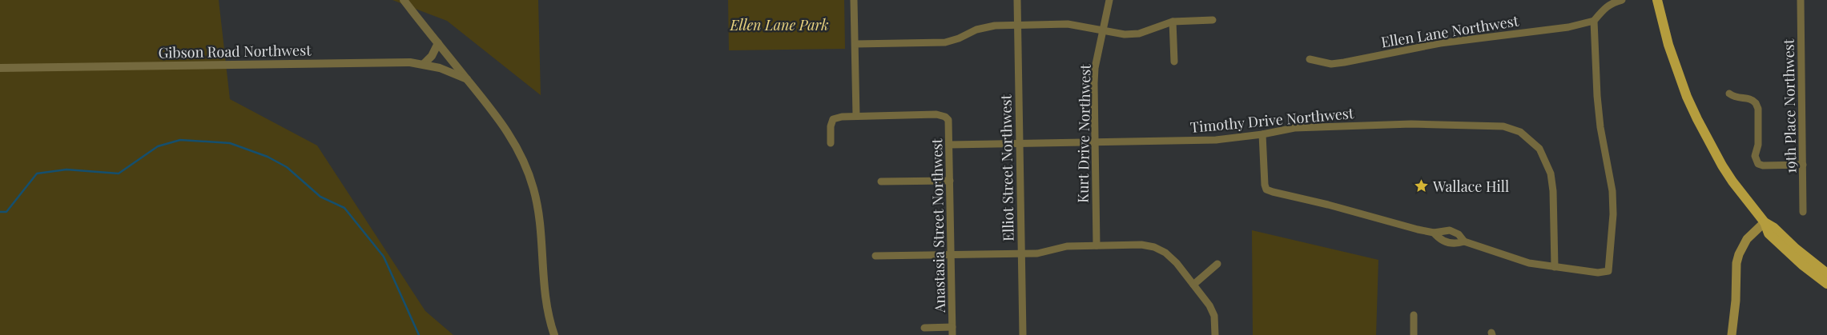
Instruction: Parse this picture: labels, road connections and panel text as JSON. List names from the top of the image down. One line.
{"streets":{"street":["Ellen Lane Northwest","Gibson Road Northwest","19th Place Northwest","Timothy Drive Northwest","Kurt Drive Northwest","Elliot Street Northwest","Anastasia Street Northwest"]},"crossings":[["Timothy Drive Northwest","Kurt Drive Northwest"],["Timothy Drive Northwest","Elliot Street Northwest"],["Timothy Drive Northwest","Anastasia Street Northwest"]],"parks":["Ellen Lane Park"],"places":{"place":["Wallace Hill"]}}
